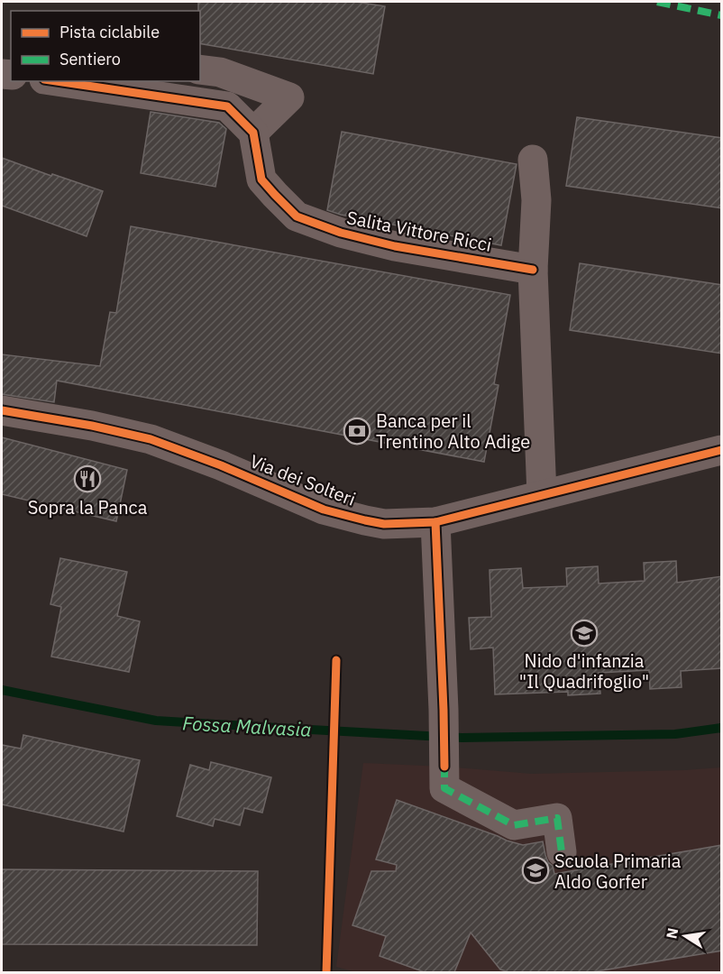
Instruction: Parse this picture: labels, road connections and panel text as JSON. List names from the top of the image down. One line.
{"streets":{"street":["Salita Vittore Ricci","Via dei Solteri"]},"water":["Fossa Malvasia"],"places":{"bank":["Banca per il Trentino Alto Adige"],"restaurant":["Sopra la Panca"],"school or university":["Nido d'infanzia \"Il Quadrifoglio\"","Scuola Primaria Aldo Gorfer"]},"legend":["Pista ciclabile","Sentiero"],"north":"left"}
